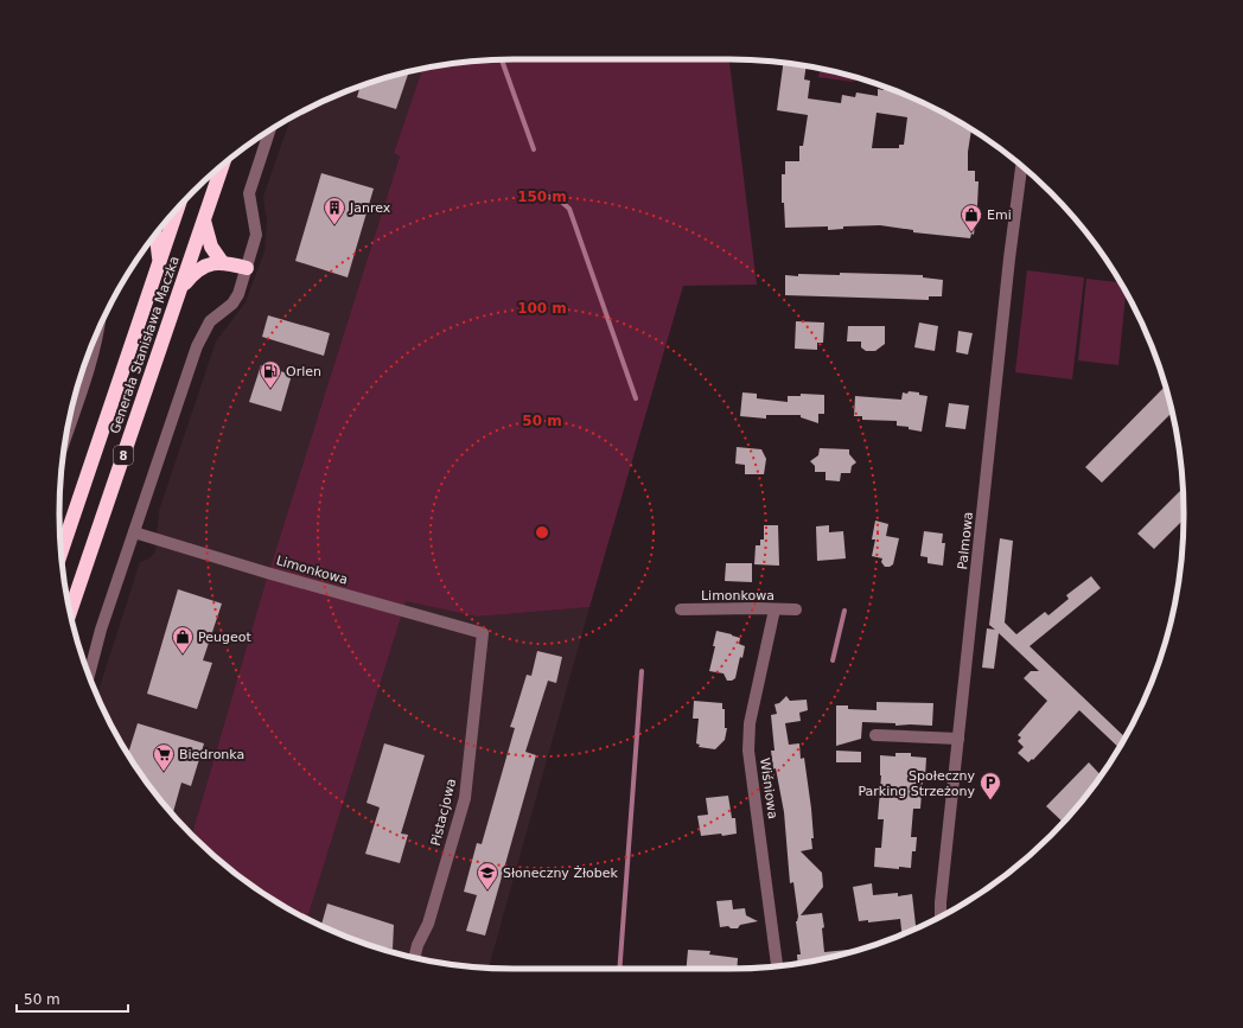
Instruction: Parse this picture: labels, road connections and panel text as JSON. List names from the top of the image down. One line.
{"streets":{"highway":["Generała Stanisława Maczka","8"],"street":["Palmowa","Limonkowa","Wiśniowa","Pistacjowa"]},"crossings":[["Limonkowa","Wiśniowa"],["Limonkowa","Pistacjowa"]],"places":{"building":["Janrex"],"shop":["Emi","Peugeot"],"fuel station":["Orlen"],"supermarket":["Biedronka"],"parking":["Społeczny Parking Strzeżony"],"school or university":["Słoneczny Żłobek"]},"scale_bar":"50 m","rings":["150 m","100 m","50 m"]}
